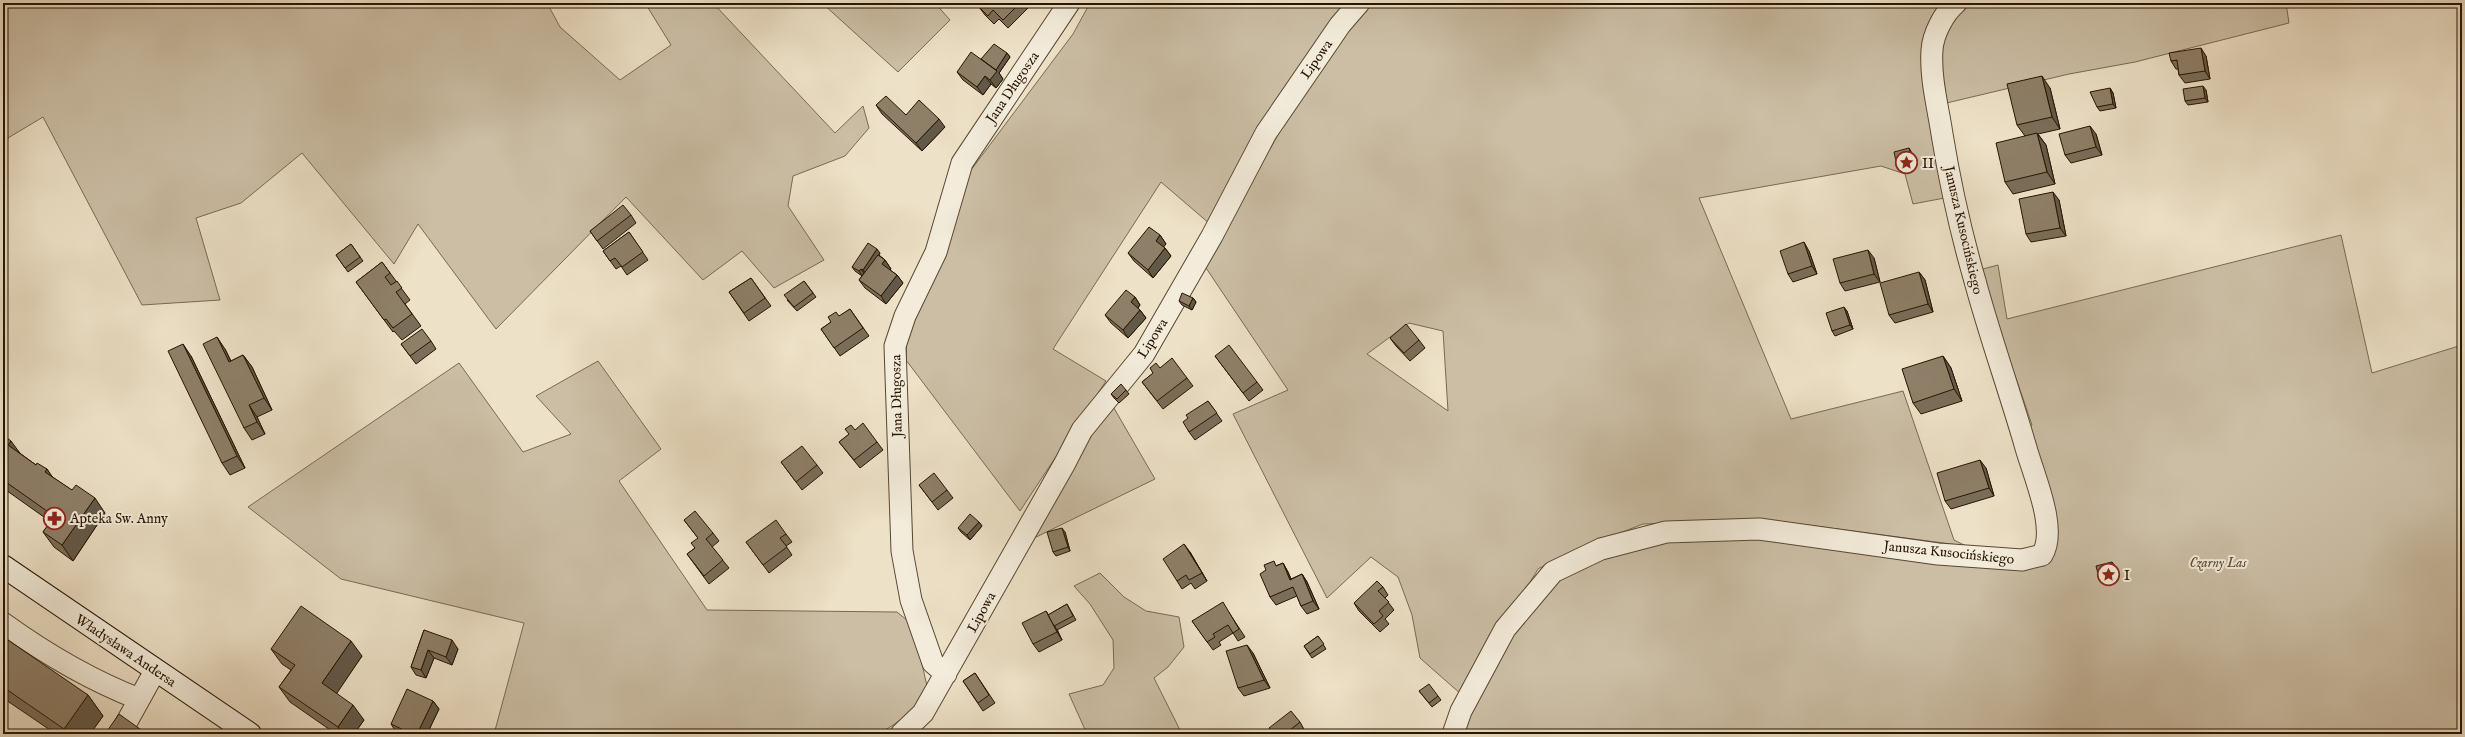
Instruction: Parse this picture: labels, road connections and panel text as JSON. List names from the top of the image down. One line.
{"streets":{"main road":["Władysława Andersa"],"street":["Lipowa","Jana Długosza","Janusza Kusocińskiego"]},"crossings":[["Lipowa","Jana Długosza"]],"parks":["Czarny Las"],"places":{"place":["II","I"],"pharmacy":["Apteka Sw. Anny"]}}
